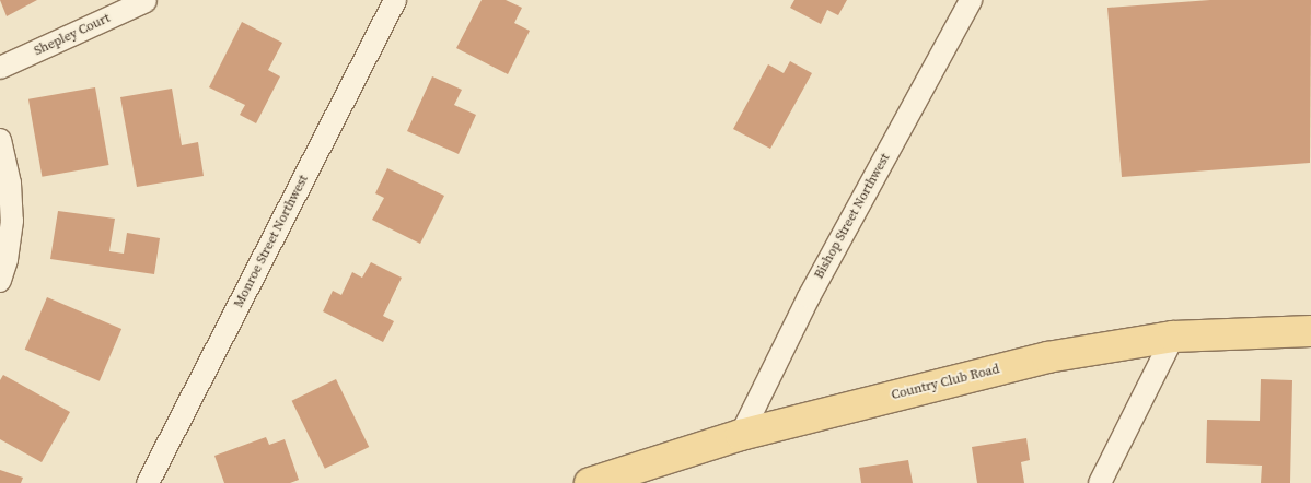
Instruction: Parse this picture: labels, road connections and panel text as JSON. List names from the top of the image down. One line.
{"streets":{"main road":["Country Club Road"],"street":["Shepley Court","Bishop Street Northwest","Monroe Street Northwest"]},"crossings":[["Bishop Street Northwest","Country Club Road"]]}
